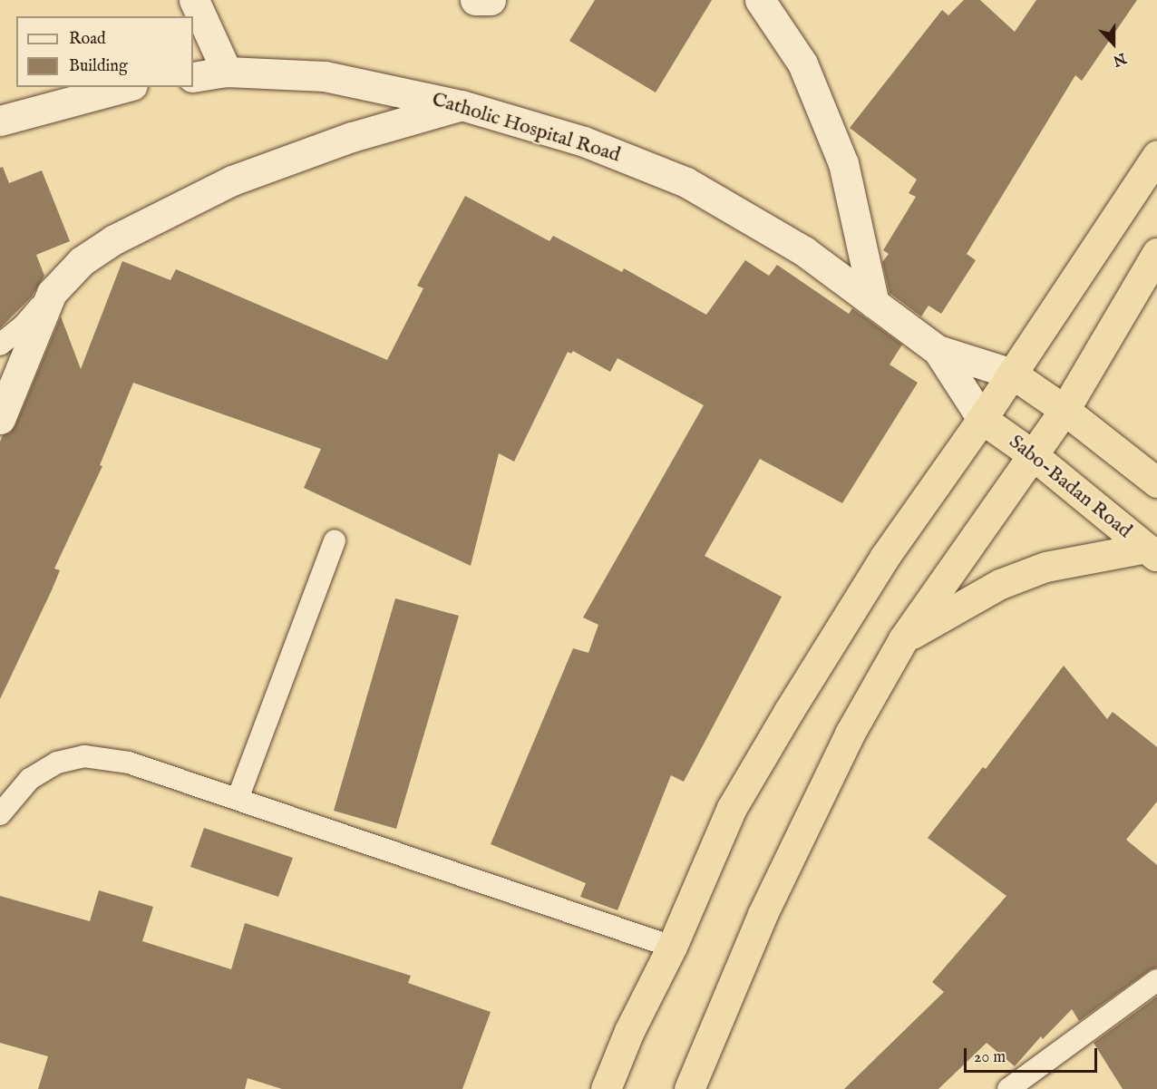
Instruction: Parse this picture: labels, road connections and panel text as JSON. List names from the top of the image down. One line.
{"streets":{"highway":["Sabo-Badan Road"],"street":["Catholic Hospital Road"]},"crossings":[["Catholic Hospital Road","Sabo-Badan Road"]],"legend":["Road","Building"],"scale_bar":"20 m","north":"bottom"}
